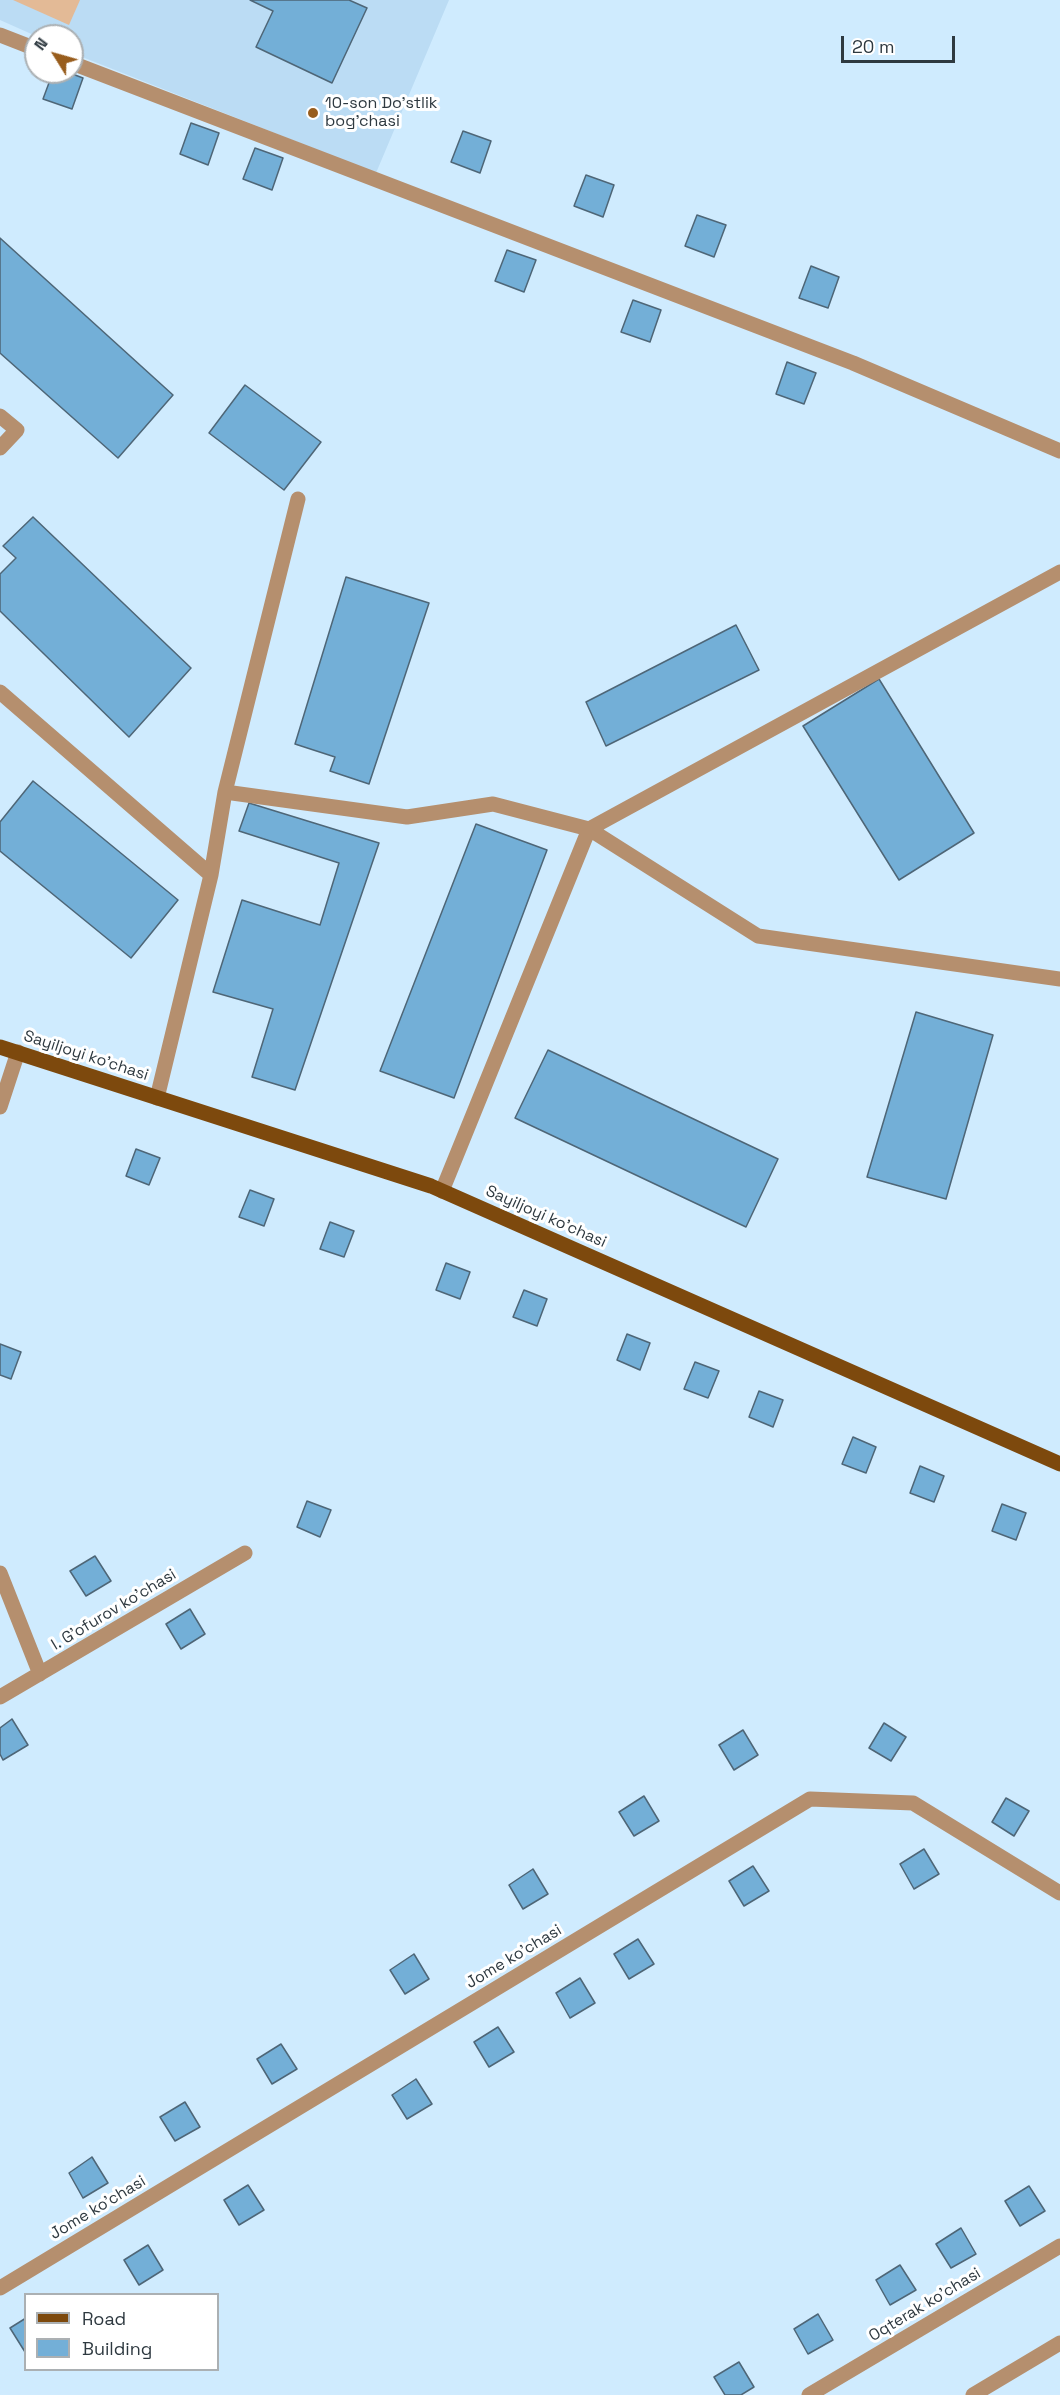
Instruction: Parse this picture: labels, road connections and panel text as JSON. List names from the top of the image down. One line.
{"streets":{"main road":["Sayiljoyi ko'chasi"],"street":["I. G'ofurov ko'chasi","Jome ko'chasi","Oqterak ko'chasi"]},"places":["10-son Do'stlik bog'chasi"],"legend":["Road","Building"],"scale_bar":"20 m","north":"top left"}
